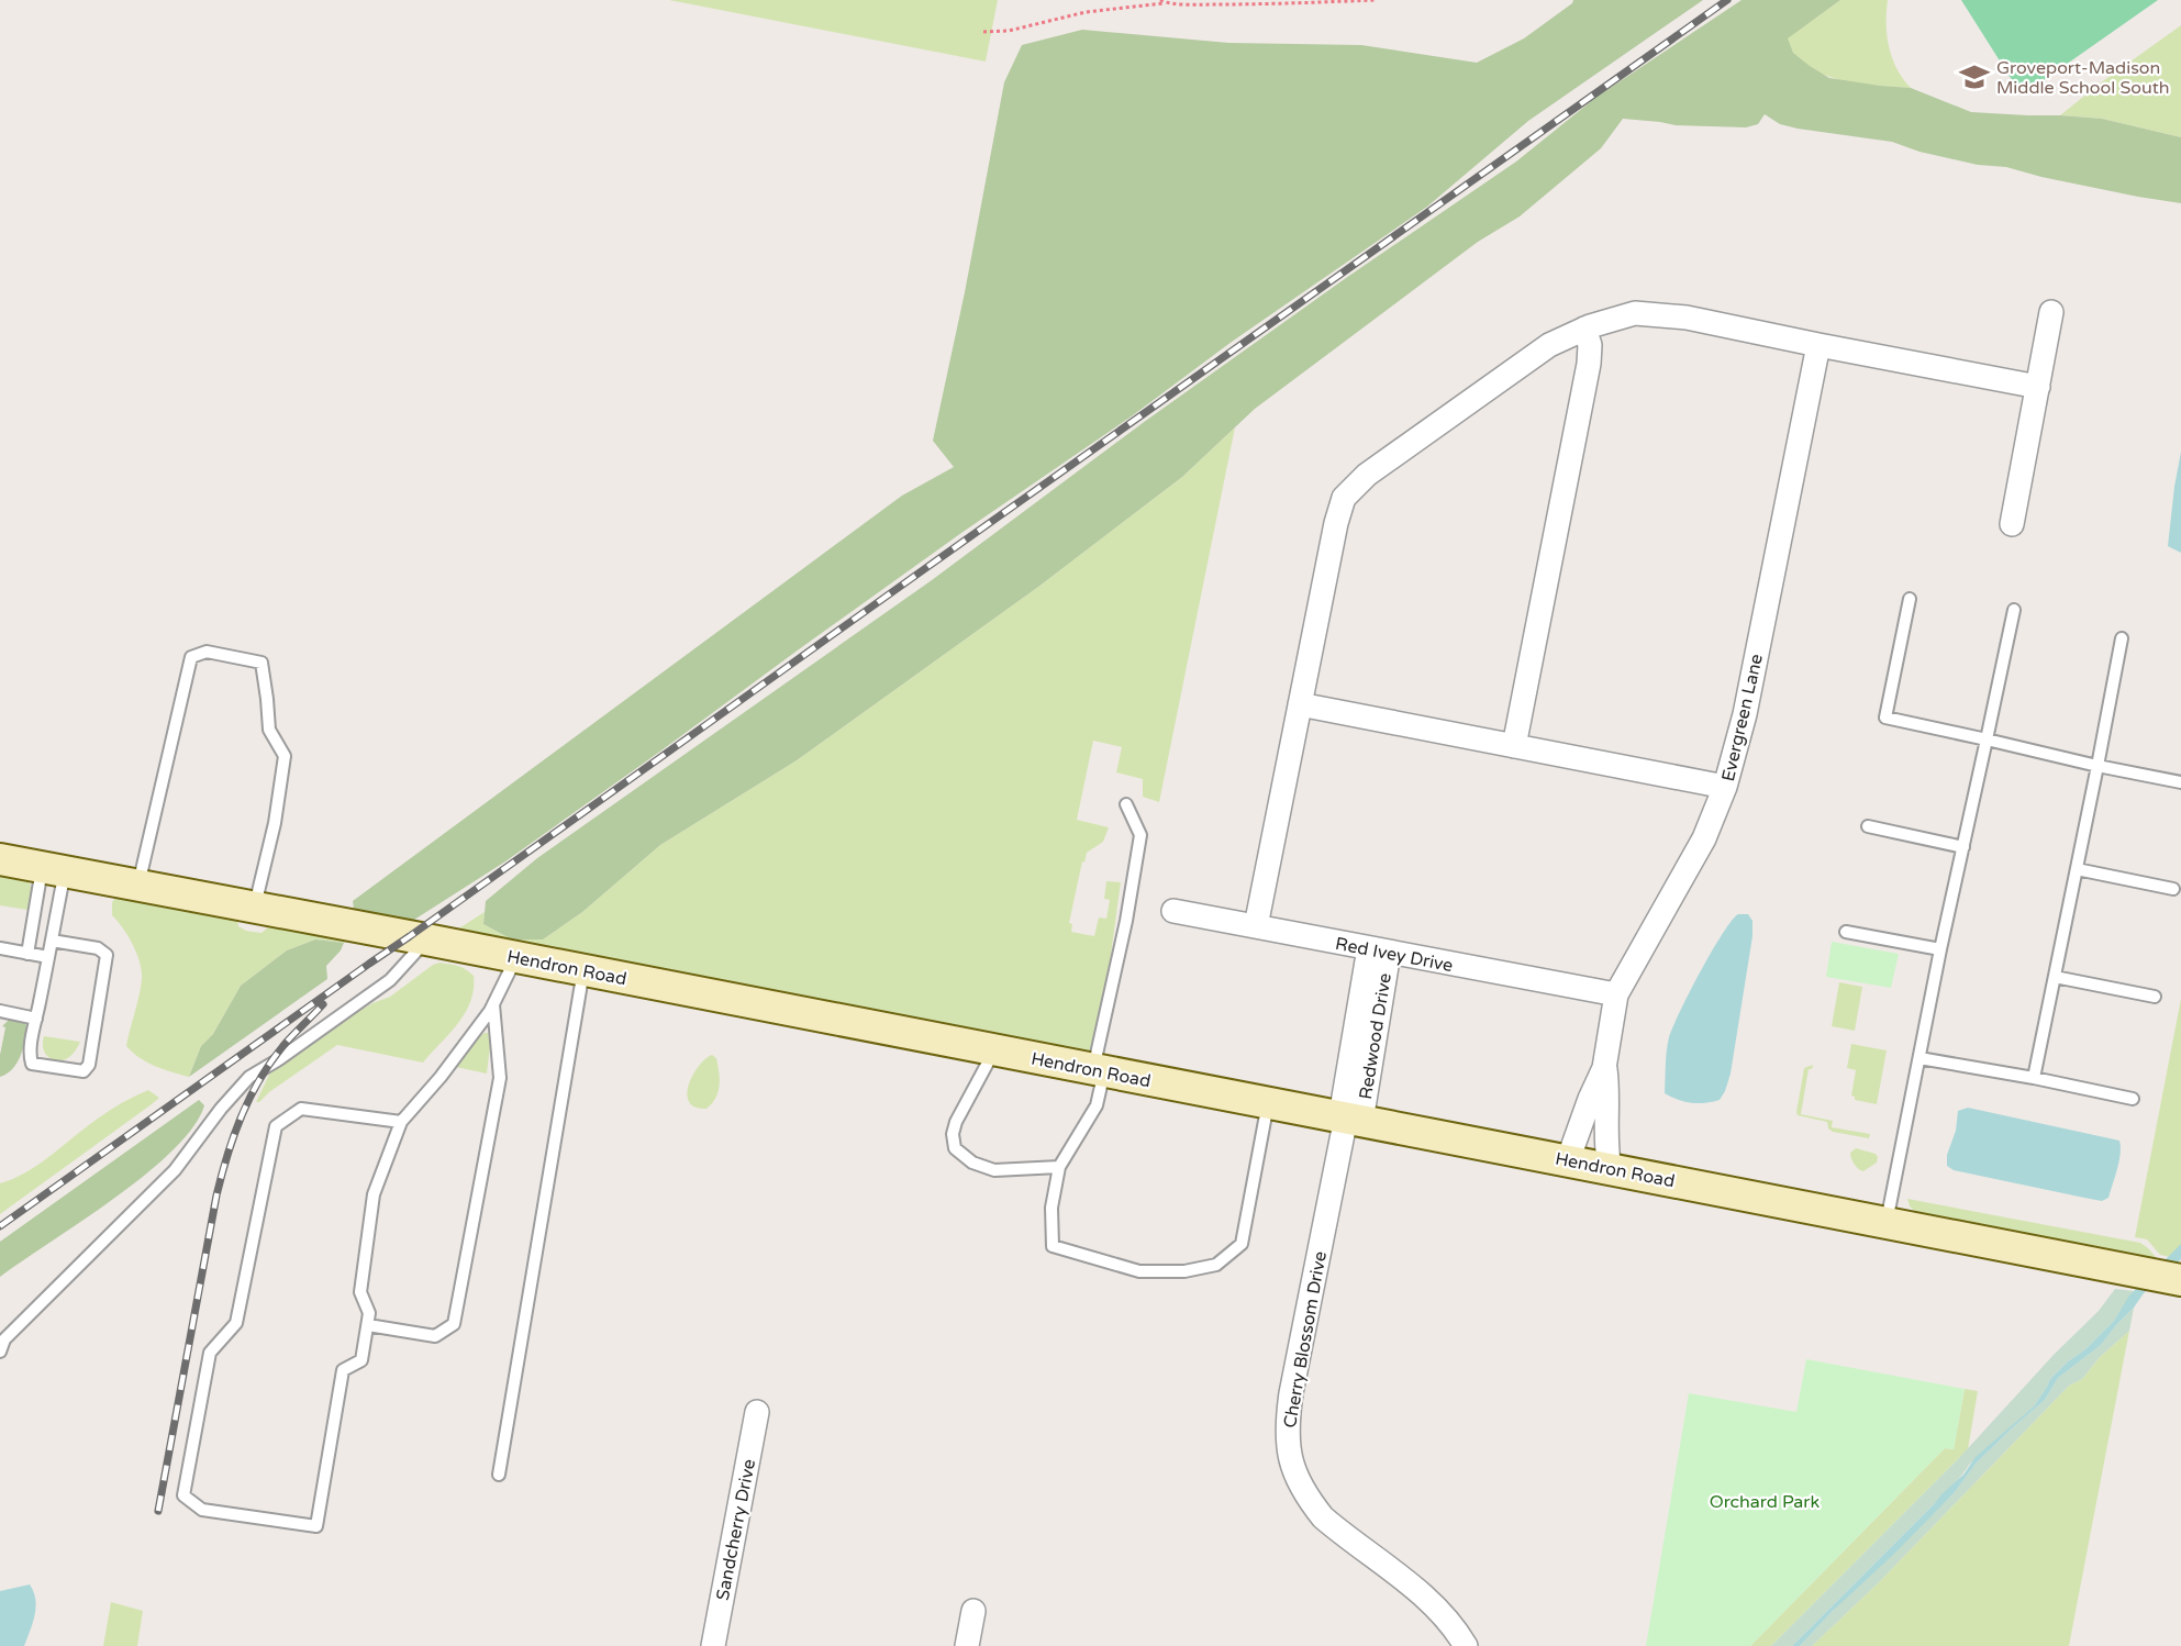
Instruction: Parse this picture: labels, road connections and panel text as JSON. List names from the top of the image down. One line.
{"streets":{"street":["Evergreen Lane","Red Ivey Drive","Hendron Road","Redwood Drive","Cherry Blossom Drive","Sandcherry Drive"]},"crossings":[["Evergreen Lane","Red Ivey Drive"],["Evergreen Lane","Hendron Road"],["Red Ivey Drive","Redwood Drive"],["Hendron Road","Redwood Drive"],["Hendron Road","Cherry Blossom Drive"],["Redwood Drive","Cherry Blossom Drive"]],"parks":["Orchard Park"],"places":{"school or university":["Groveport-Madison Middle School South"]}}
